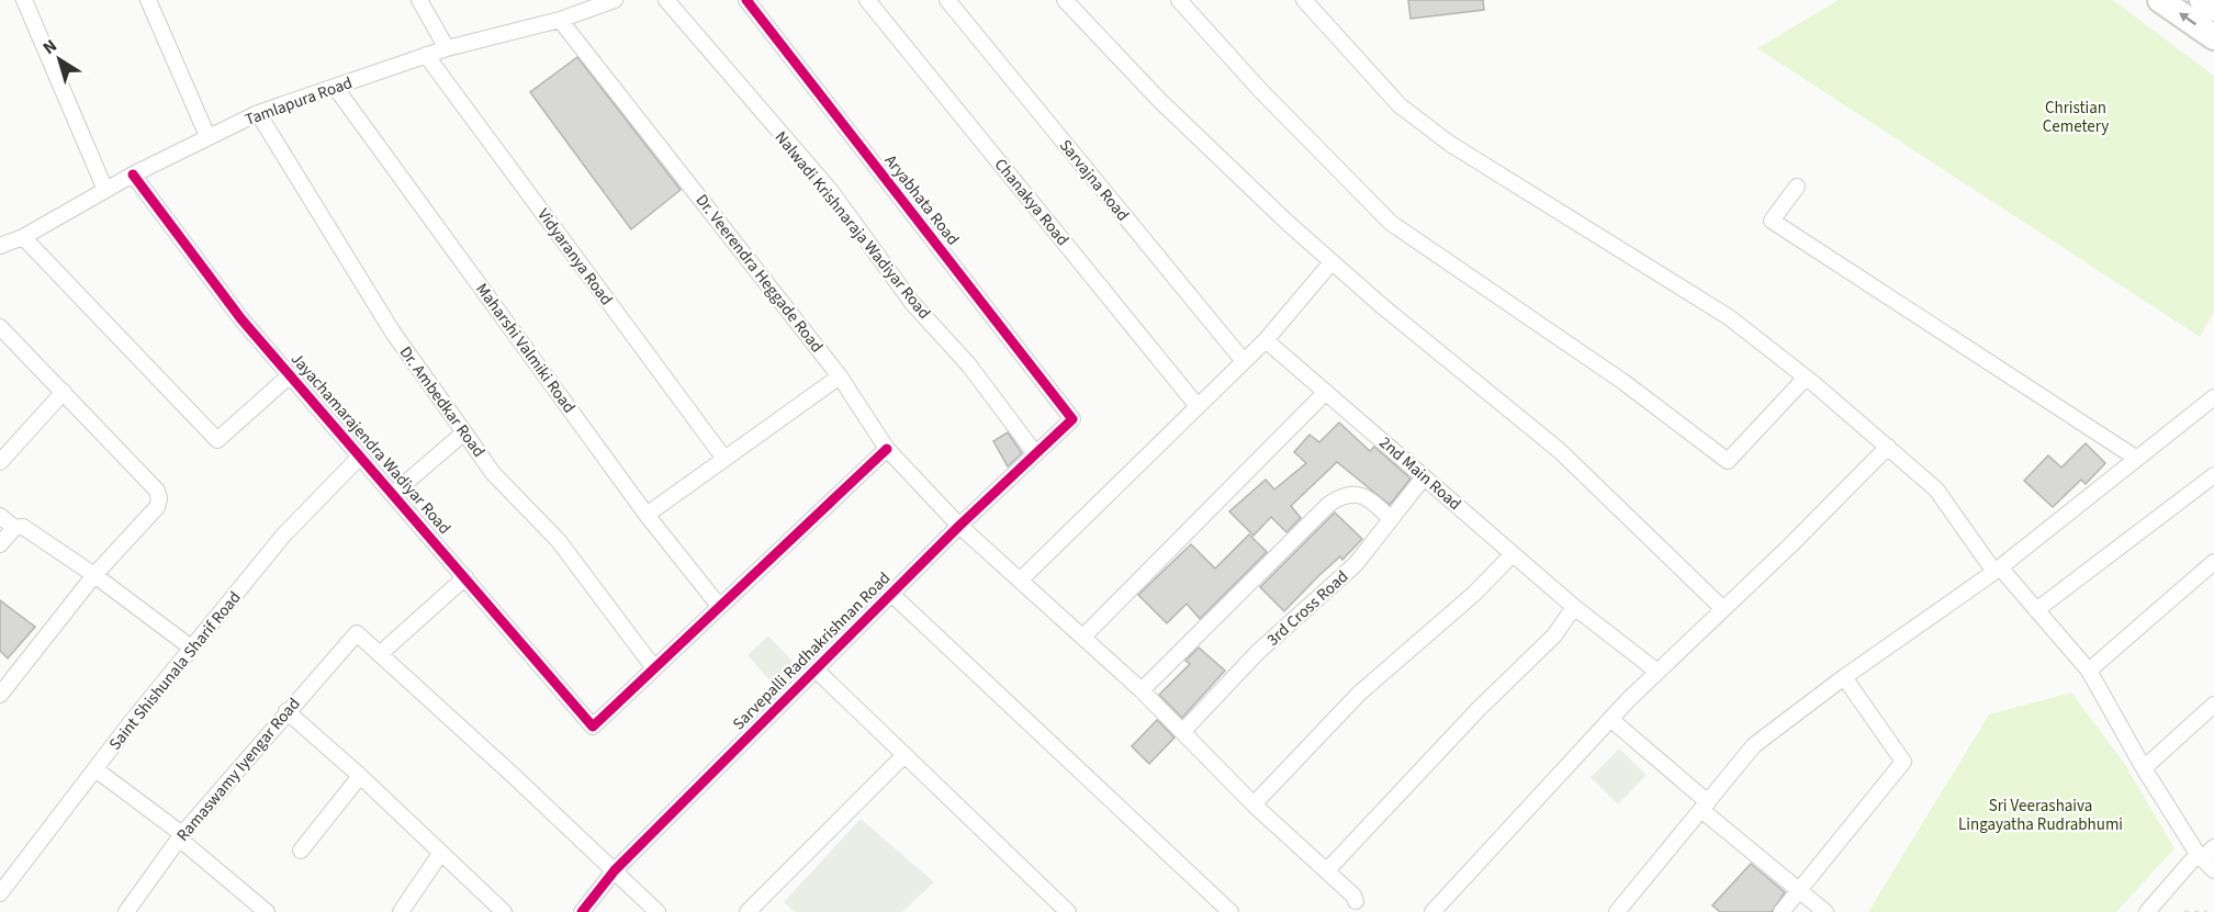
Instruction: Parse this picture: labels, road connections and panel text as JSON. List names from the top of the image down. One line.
{"streets":{"street":["Tamlapura Road","Sarvajna Road","Aryabhata Road","Chanakya Road","Nalwadi Krishnaraja Wadiyar Road","Vidyaranya Road","Dr. Veerendra Heggade Road","Maharshi Valmiki Road","Dr. Ambedkar Road","Jayachamarajendra Wadiyar Road","2nd Main Road","3rd Cross Road","Sarvepalli Radhakrishnan Road","Saint Shishunala Sharif Road","Ramaswamy Iyengar Road"]},"crossings":[["Tamlapura Road","Vidyaranya Road"],["Tamlapura Road","Dr. Veerendra Heggade Road"],["Tamlapura Road","Maharshi Valmiki Road"],["Tamlapura Road","Dr. Ambedkar Road"],["Tamlapura Road","Jayachamarajendra Wadiyar Road"],["Aryabhata Road","Sarvepalli Radhakrishnan Road"],["Nalwadi Krishnaraja Wadiyar Road","Sarvepalli Radhakrishnan Road"],["Dr. Veerendra Heggade Road","3rd Cross Road"],["Dr. Veerendra Heggade Road","Sarvepalli Radhakrishnan Road"],["Dr. Ambedkar Road","Jayachamarajendra Wadiyar Road"],["Jayachamarajendra Wadiyar Road","Saint Shishunala Sharif Road"],["2nd Main Road","3rd Cross Road"]],"parks":["Christian Cemetery","Sri Veerashaiva Lingayatha Rudrabhumi"],"north":"top left"}
